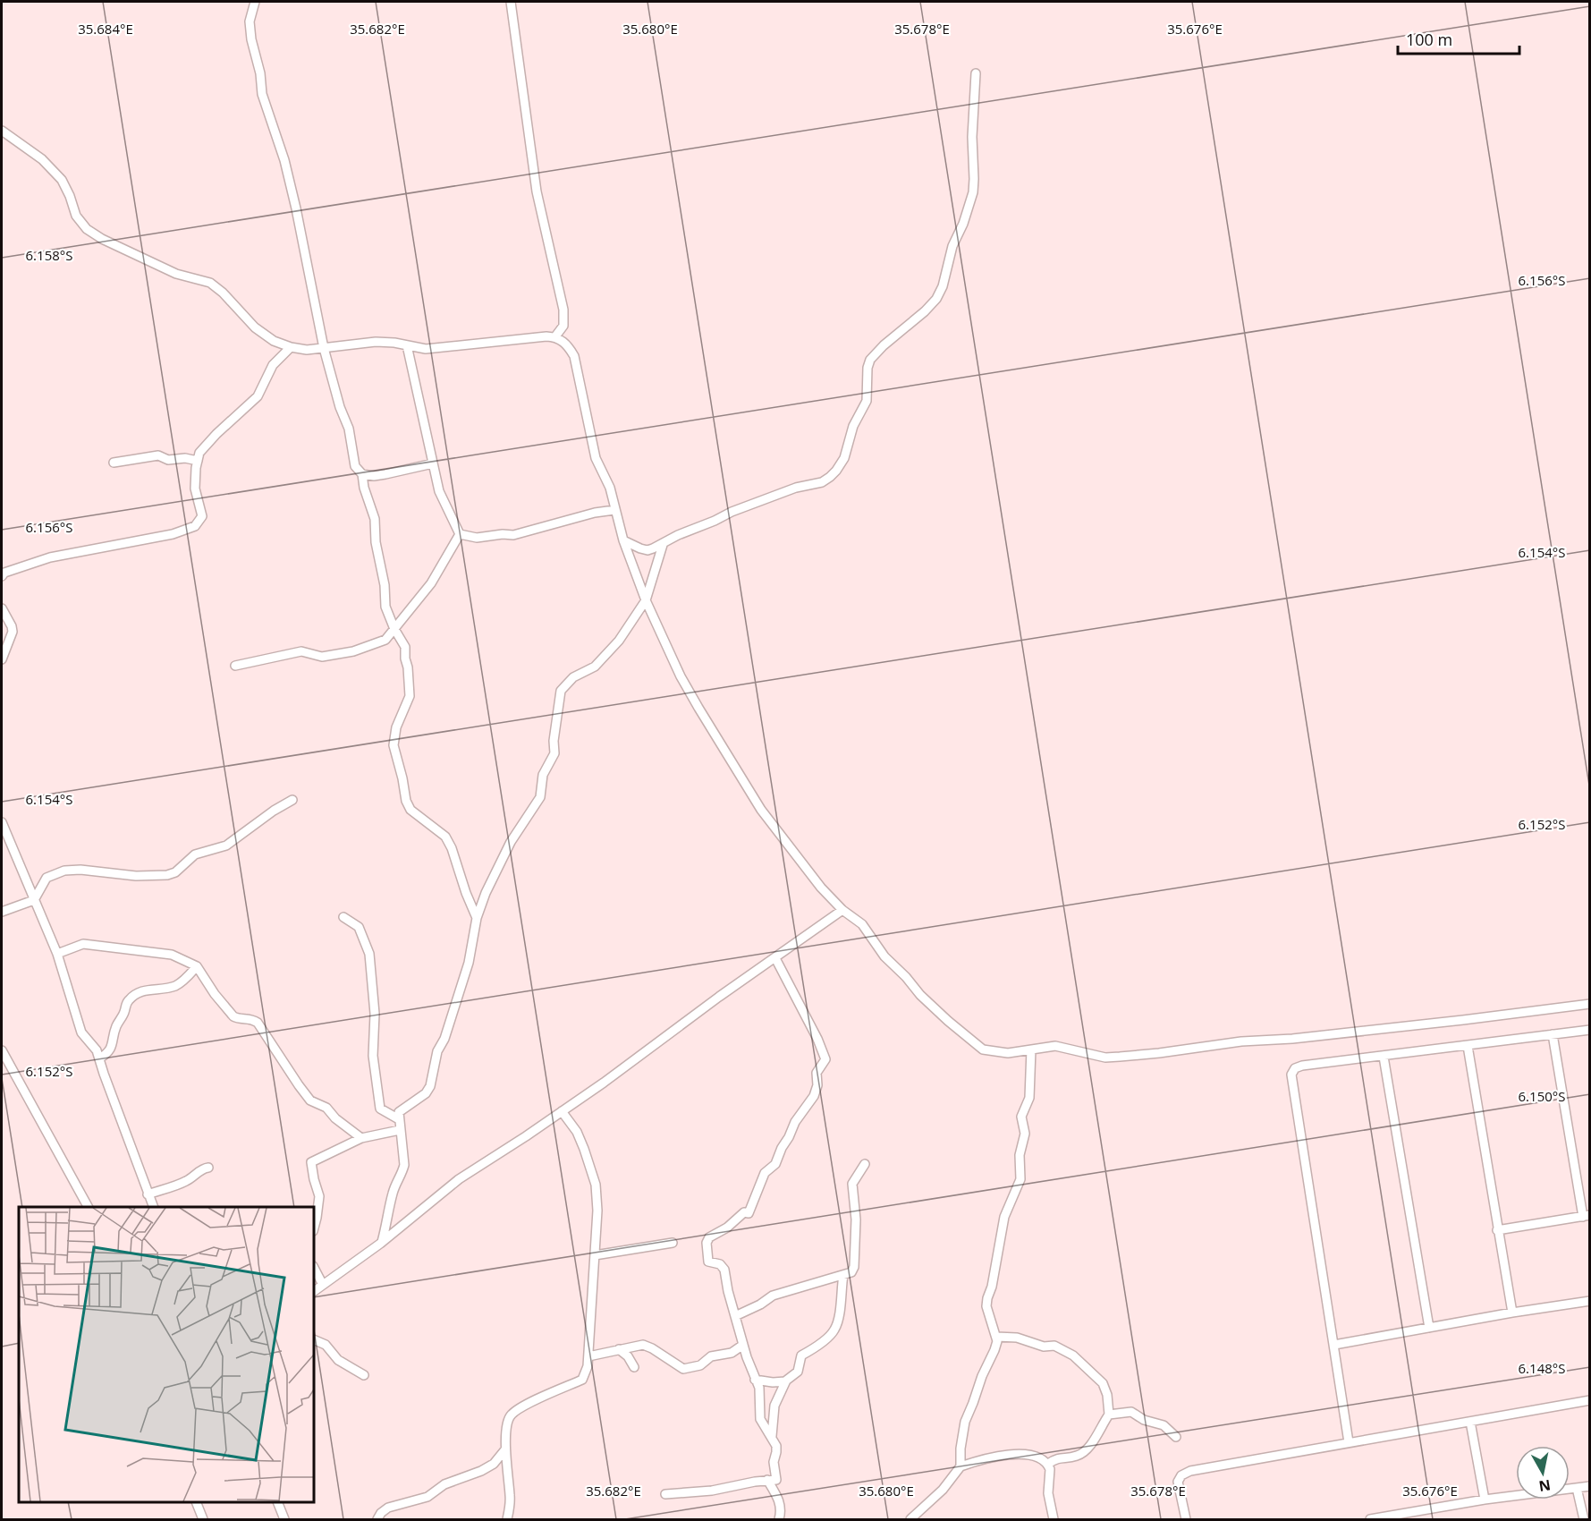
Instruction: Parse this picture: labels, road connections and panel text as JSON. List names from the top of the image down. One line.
{"scale_bar":"100 m","north":"bottom","coordinates":["35.684°E","35.682°E","35.680°E","35.678°E","35.676°E","6.158°S","6.156°S","6.154°S","6.152°S","6.150°S","6.148°S"]}
